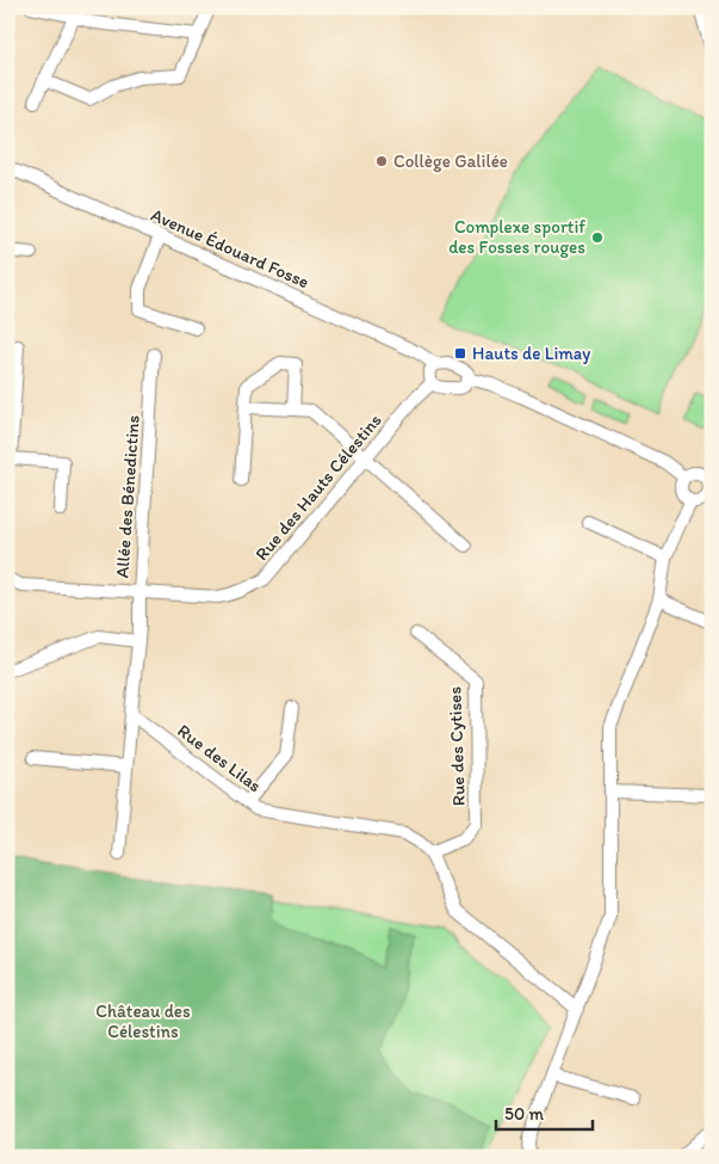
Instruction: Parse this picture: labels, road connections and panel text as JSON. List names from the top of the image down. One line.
{"streets":{"street":["Avenue Édouard Fosse","Rue des Hauts Célestins","Allée des Bénedictins","Rue des Cytises","Rue des Lilas"]},"crossings":[["Avenue Édouard Fosse","Rue des Hauts Célestins"],["Rue des Hauts Célestins","Allée des Bénedictins"],["Rue des Cytises","Rue des Lilas"]],"parks":["Château des Célestins"],"places":{"other":["Collège Galilée","Complexe sportif des Fosses rouges"],"transit":["Hauts de Limay"]},"scale_bar":"50 m"}
